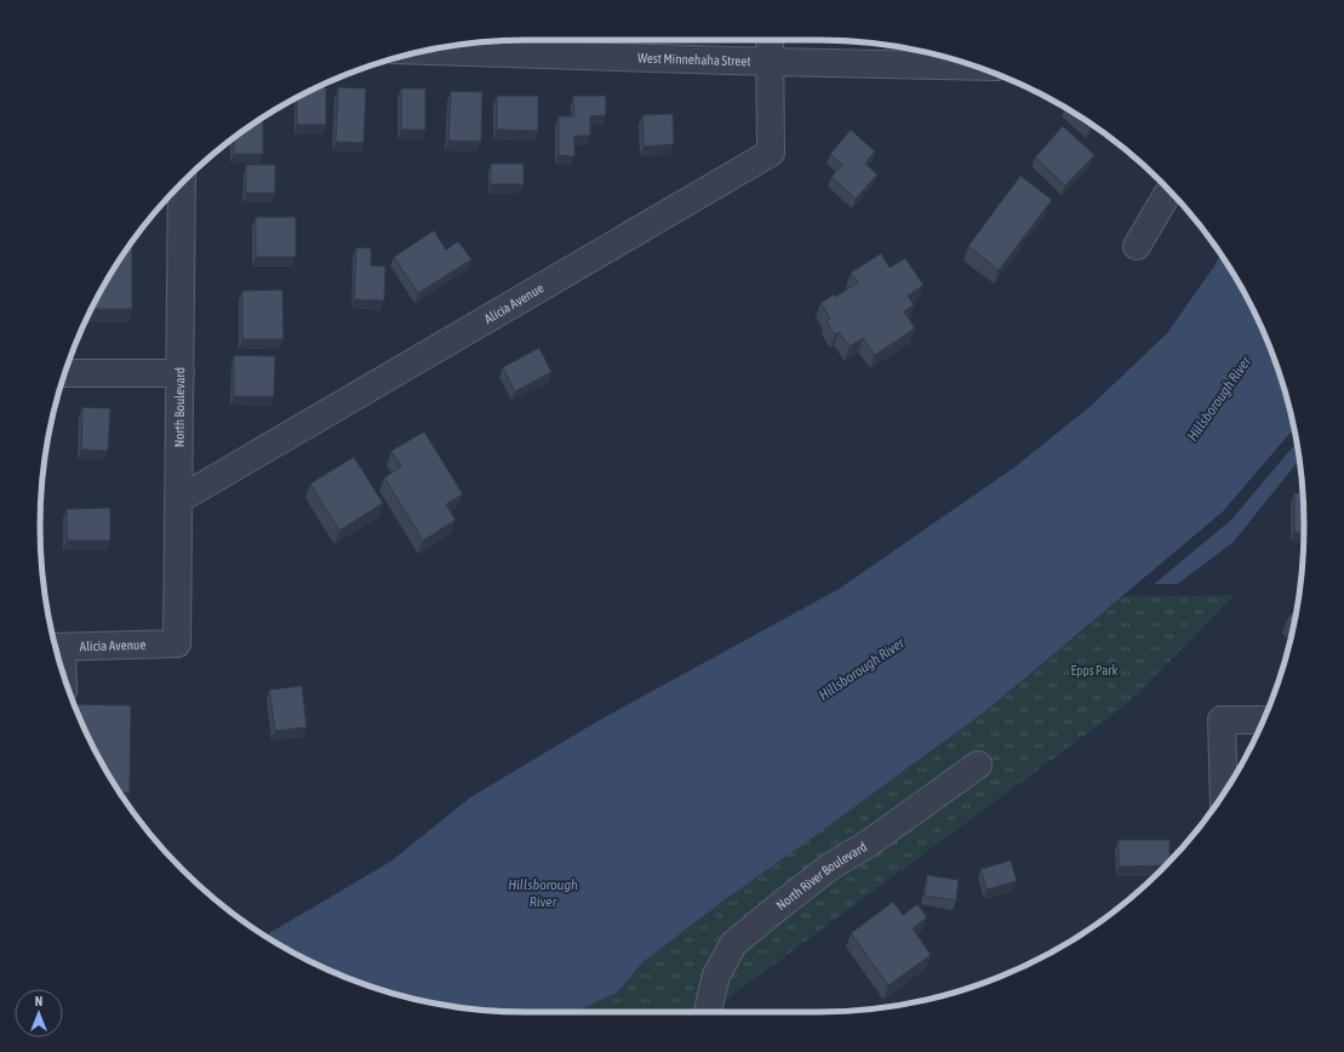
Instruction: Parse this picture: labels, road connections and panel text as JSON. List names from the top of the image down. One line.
{"streets":{"street":["West Minnehaha Street","Alicia Avenue","North Boulevard","North River Boulevard"]},"crossings":[["West Minnehaha Street","Alicia Avenue"],["Alicia Avenue","North Boulevard"]],"water":["Hillsborough River"],"parks":["Epps Park"],"north":"top"}
